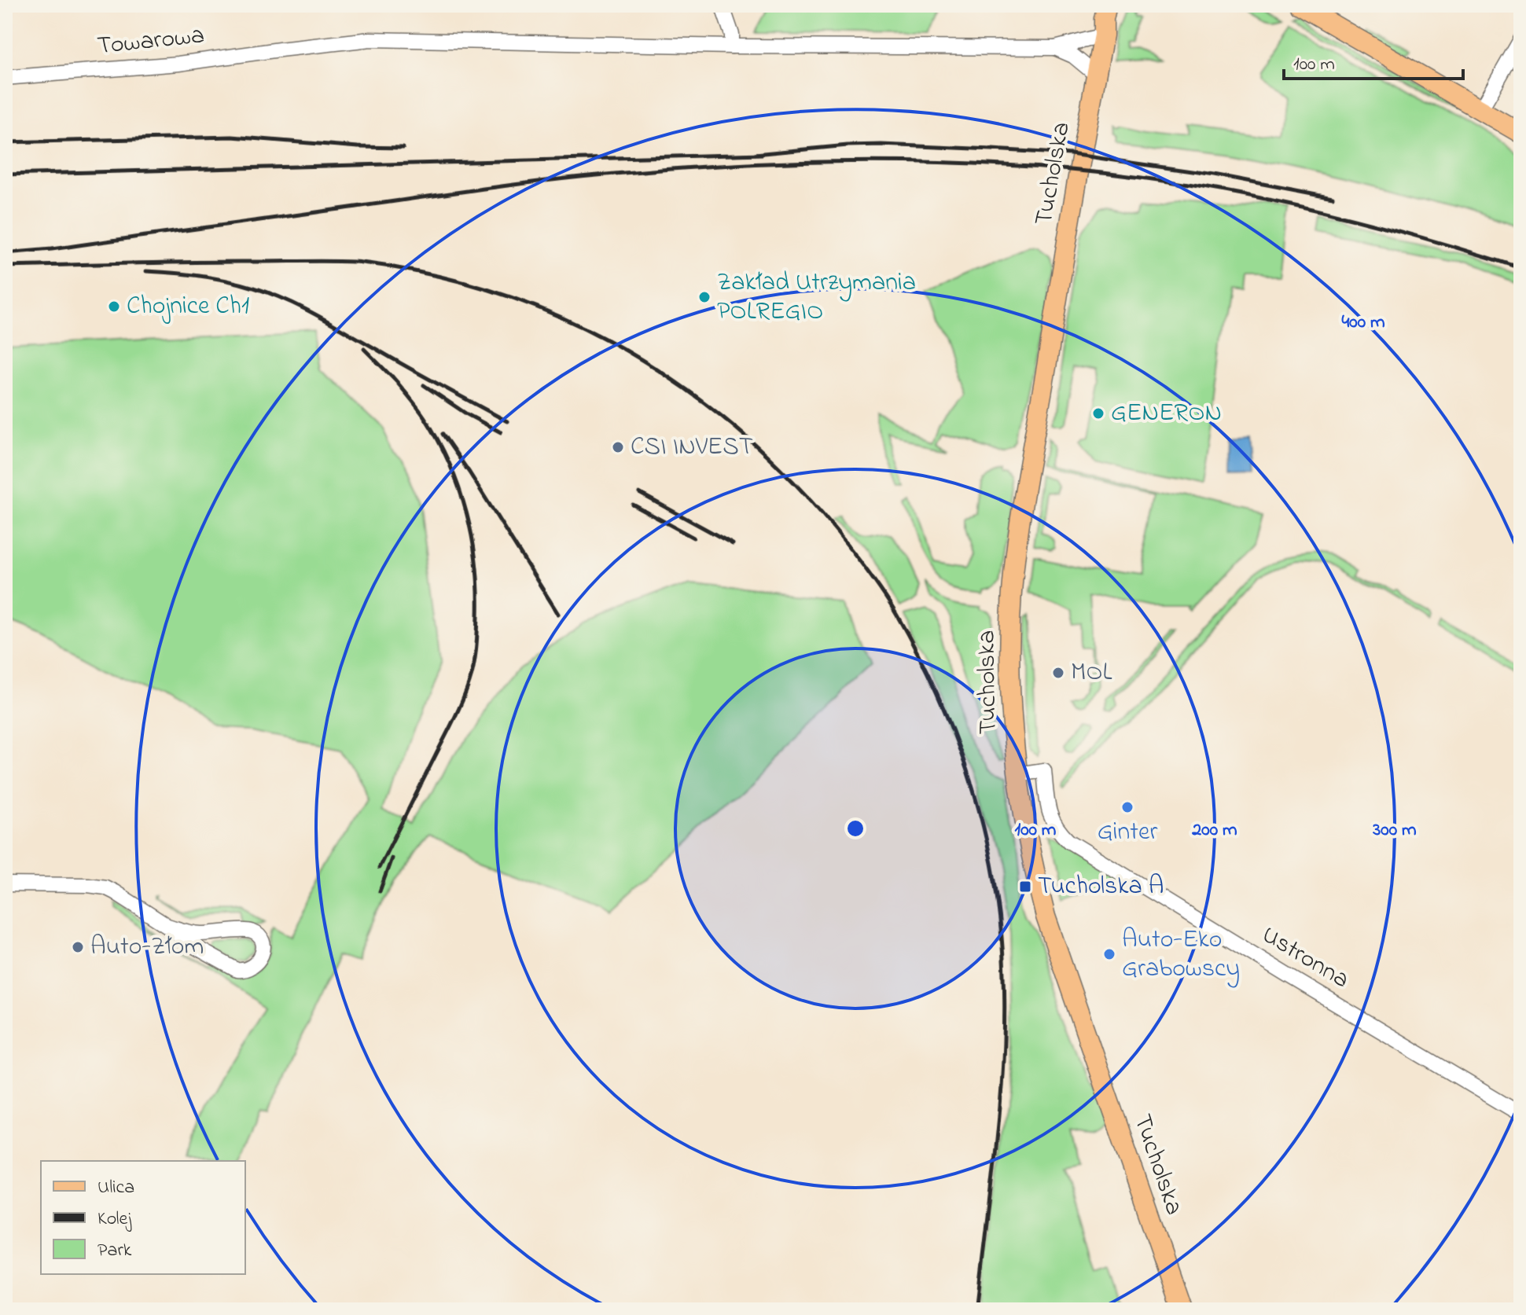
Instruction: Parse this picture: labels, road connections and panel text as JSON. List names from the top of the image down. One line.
{"streets":{"main road":["Tucholska"],"street":["Towarowa","Ustronna"]},"crossings":[["Towarowa","Tucholska"],["Tucholska","Ustronna"]],"places":{"other":["Zakład Utrzymania POLREGIO","Chojnice Ch1","GENERON","CSI INVEST","MOL","Ginter","Auto-Złom","Auto-Eko Grabowscy"],"transit":["Tucholska A"]},"legend":["Ulica","Kolej","Park"],"scale_bar":"100 m","rings":["400 m","100 m","200 m","300 m"]}
